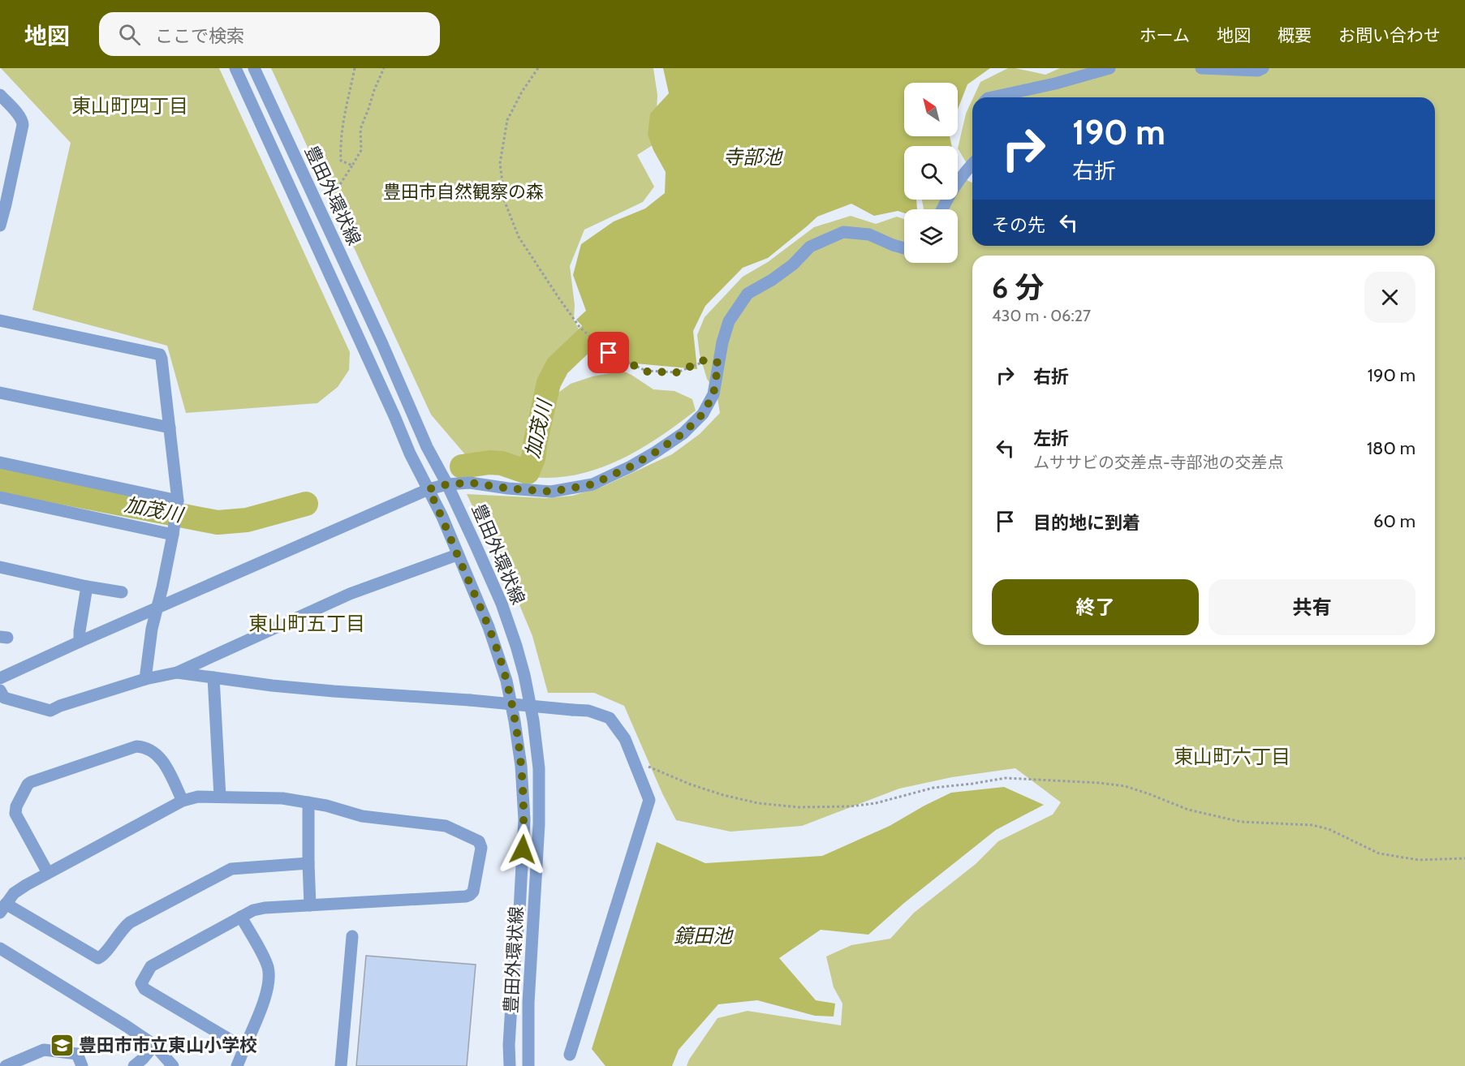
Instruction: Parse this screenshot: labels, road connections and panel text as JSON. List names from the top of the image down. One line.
{"streets":{"street":["豊田外環状線"]},"districts":["東山町四丁目","東山町五丁目","東山町六丁目"],"water":["寺部池","加茂川","鏡田池"],"parks":["豊田市自然観察の森"],"places":{"school or university":["豊田市市立東山小学校"]},"north":"top left","page":{"header":"地図","search":"ここで検索","nav":["ホーム","地図","概要","お問い合わせ"],"turn":["190 m","右折"],"then":"その先","heading":["6 分","430 m · 06:27"],"list":[{"name":"右折","value":"190 m"},{"name":"左折","note":"ムササビの交差点-寺部池の交差点","value":"180 m"},{"name":"目的地に到着","value":"60 m"}],"buttons":["終了","共有"]}}
